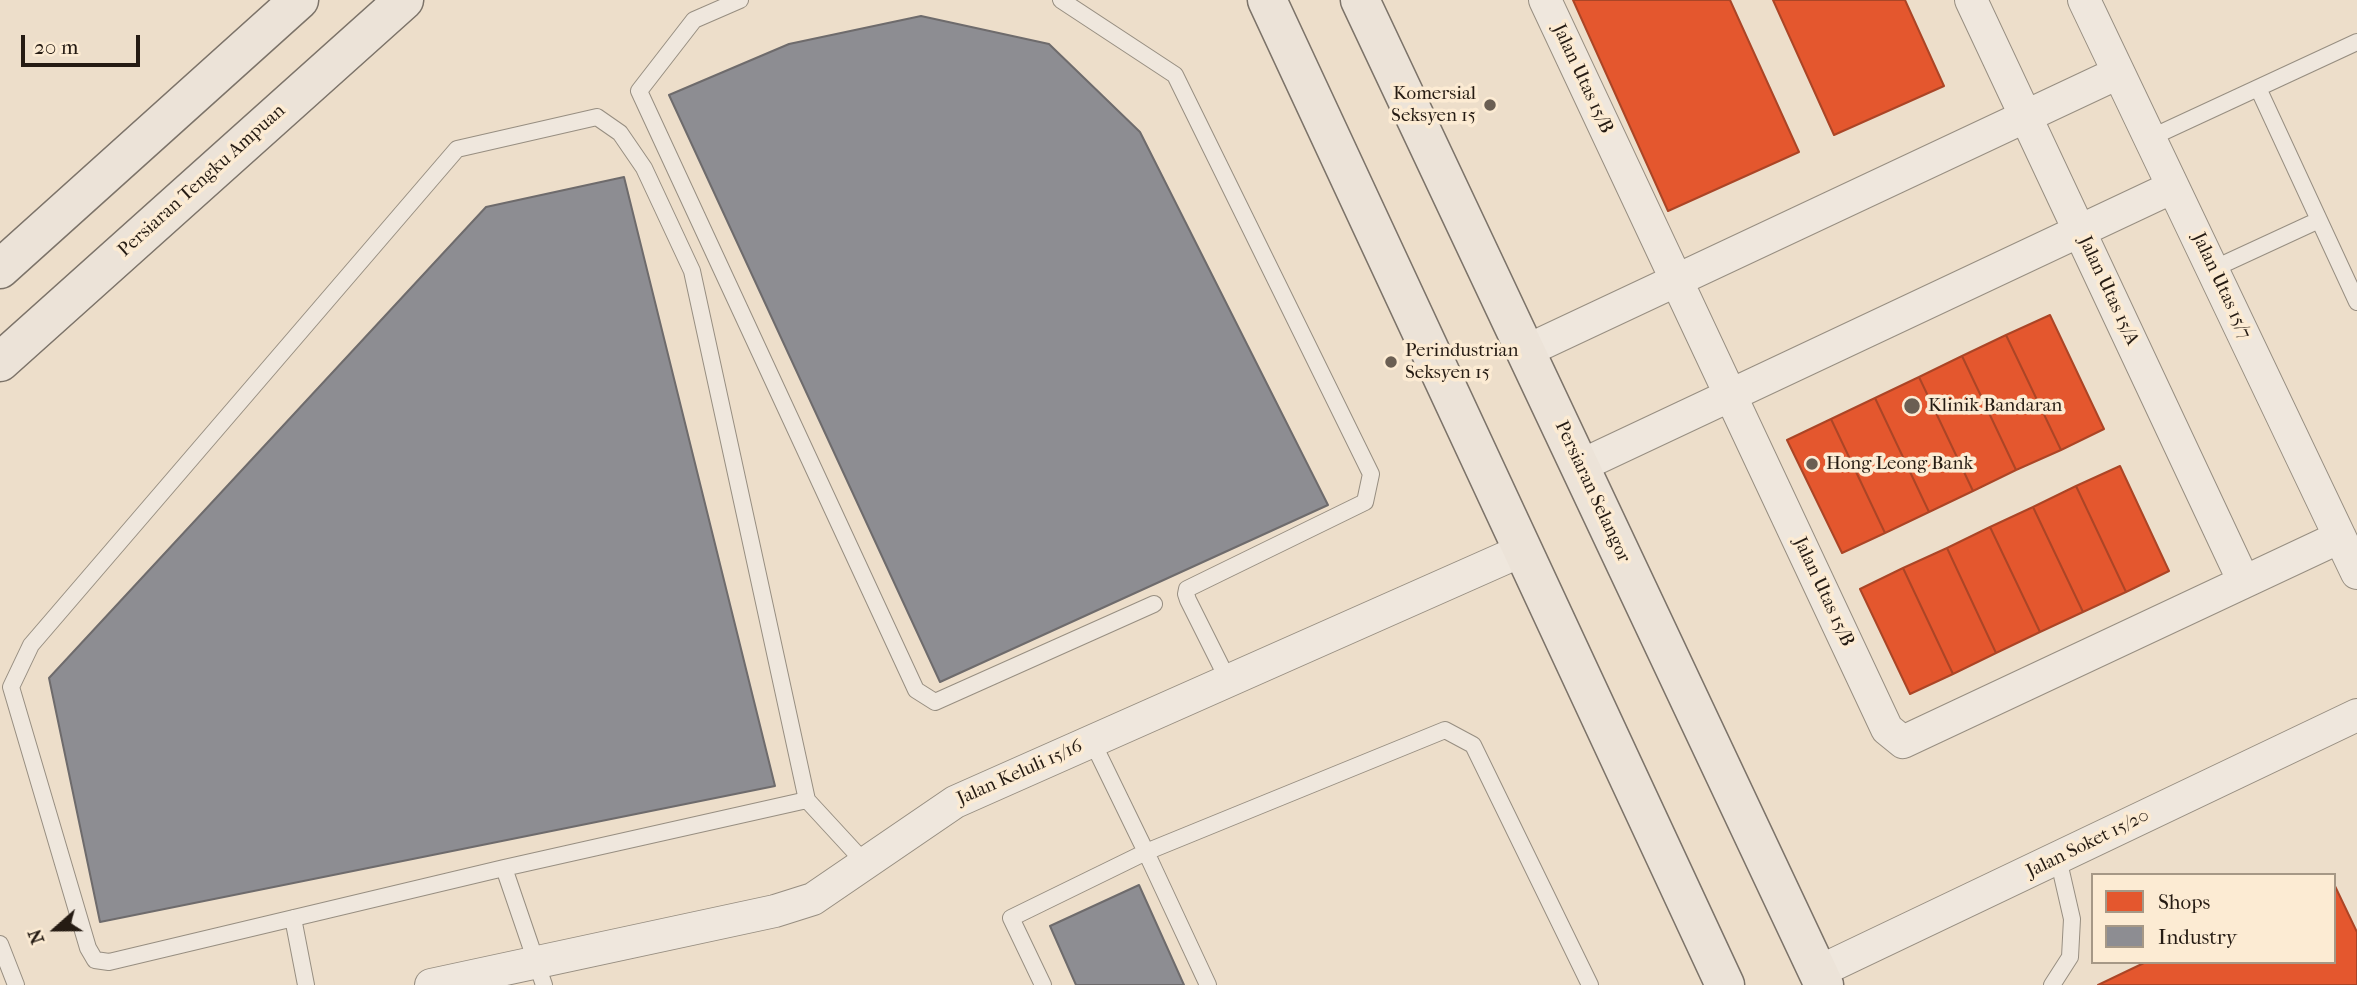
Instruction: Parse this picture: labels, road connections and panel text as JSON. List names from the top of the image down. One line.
{"streets":{"main road":["Persiaran Tengku Ampuan","Persiaran Selangor"],"street":["Jalan Utas 15/B","Jalan Utas 15/7","Jalan Utas 15/A","Jalan Keluli 15/16","Jalan Soket 15/20"]},"crossings":[["Jalan Utas 15/B","Jalan Utas 15/7"],["Jalan Utas 15/B","Jalan Utas 15/A"],["Persiaran Selangor","Jalan Soket 15/20"]],"places":["Komersial Seksyen 15","Perindustrian Seksyen 15","Klinik Bandaran","Hong Leong Bank"],"legend":["Shops","Industry"],"scale_bar":"20 m","north":"left"}
